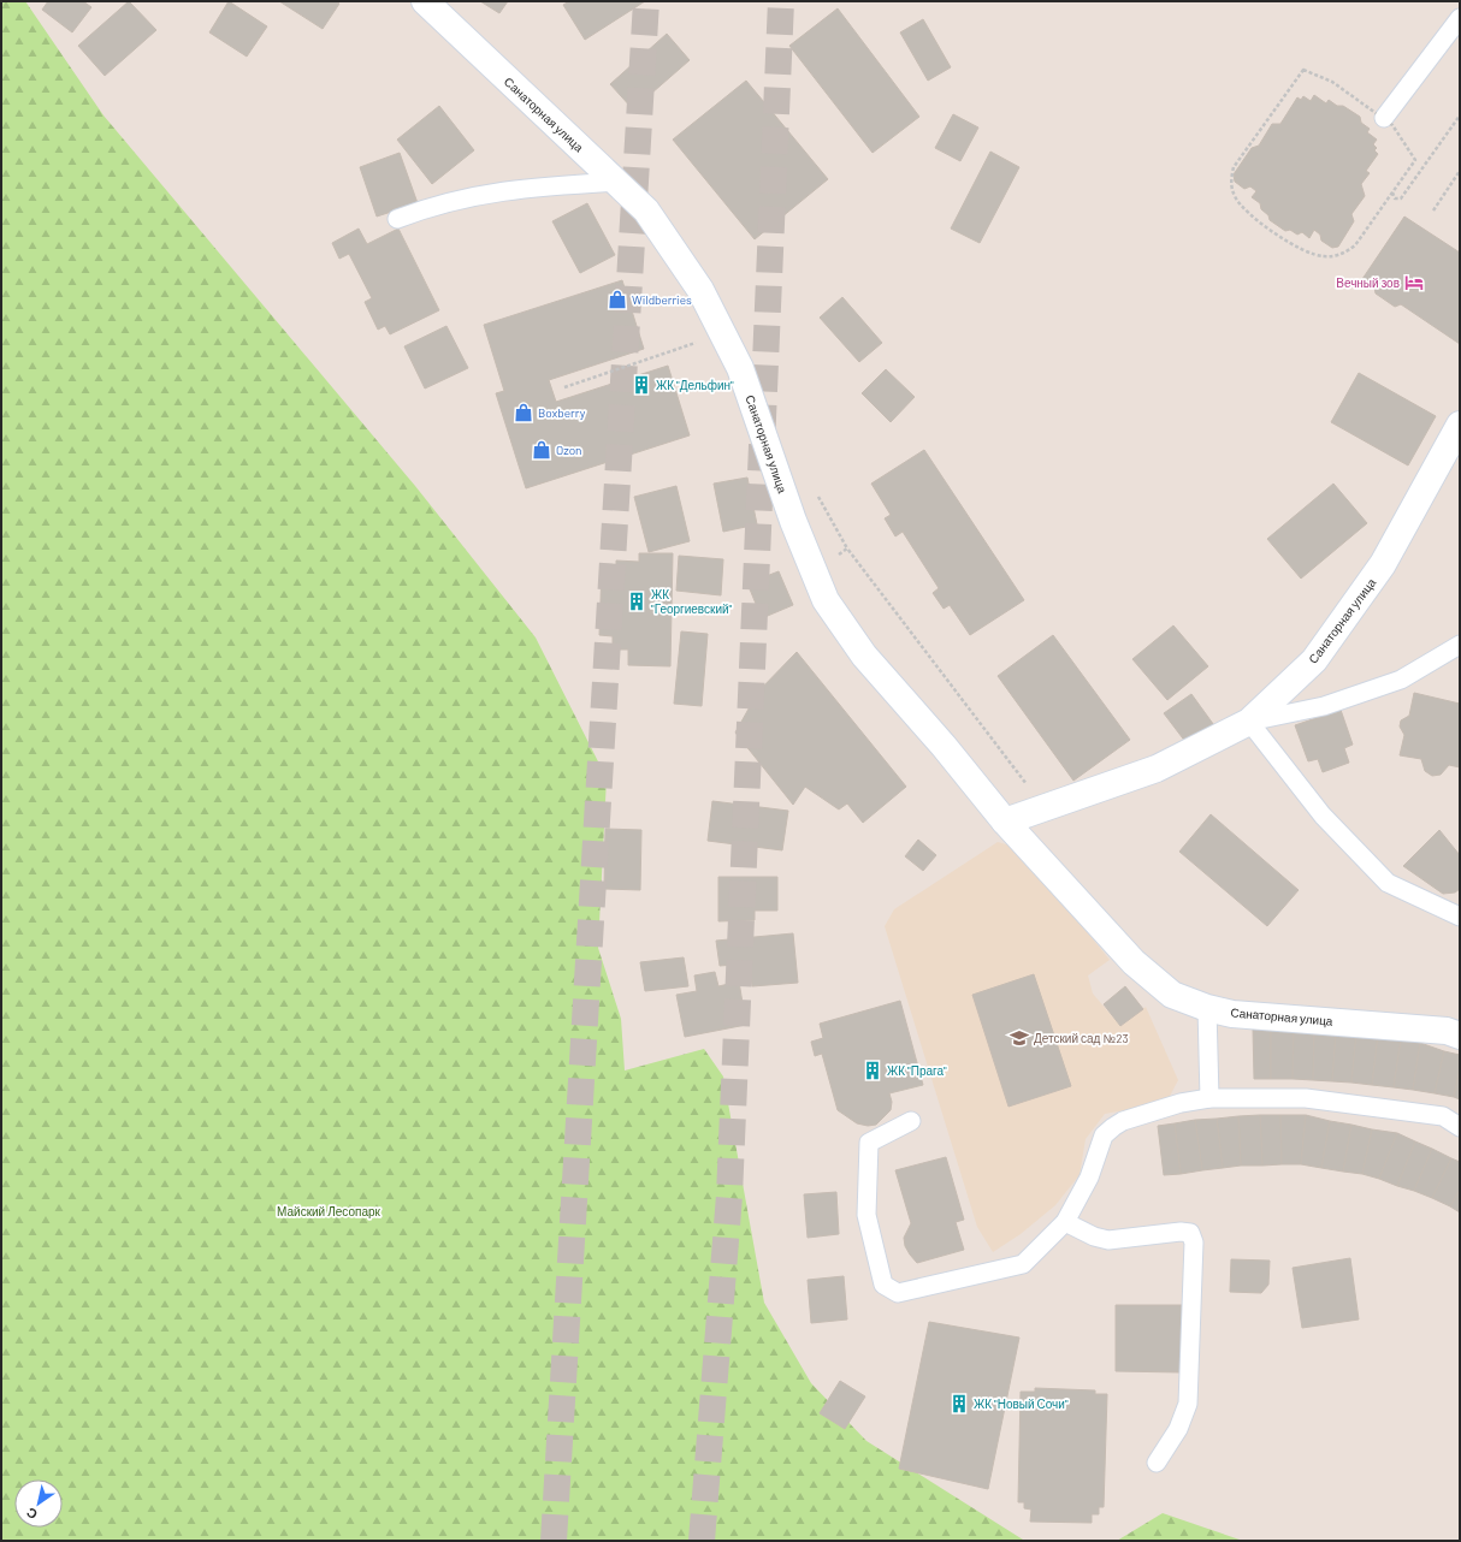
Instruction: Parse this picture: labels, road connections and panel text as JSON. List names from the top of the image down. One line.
{"streets":{"street":["Санаторная улица"]},"parks":["Майский Лесопарк"],"places":{"hotel":["Вечный зов"],"shop":["Wildberries","Boxberry","Ozon"],"building":["ЖК \"Дельфин\"","ЖК \"Георгиевский\"","ЖК \"Прага\"","ЖК \"Новый Сочи\""],"school or university":["Детский сад №23"]},"north":"bottom left"}
